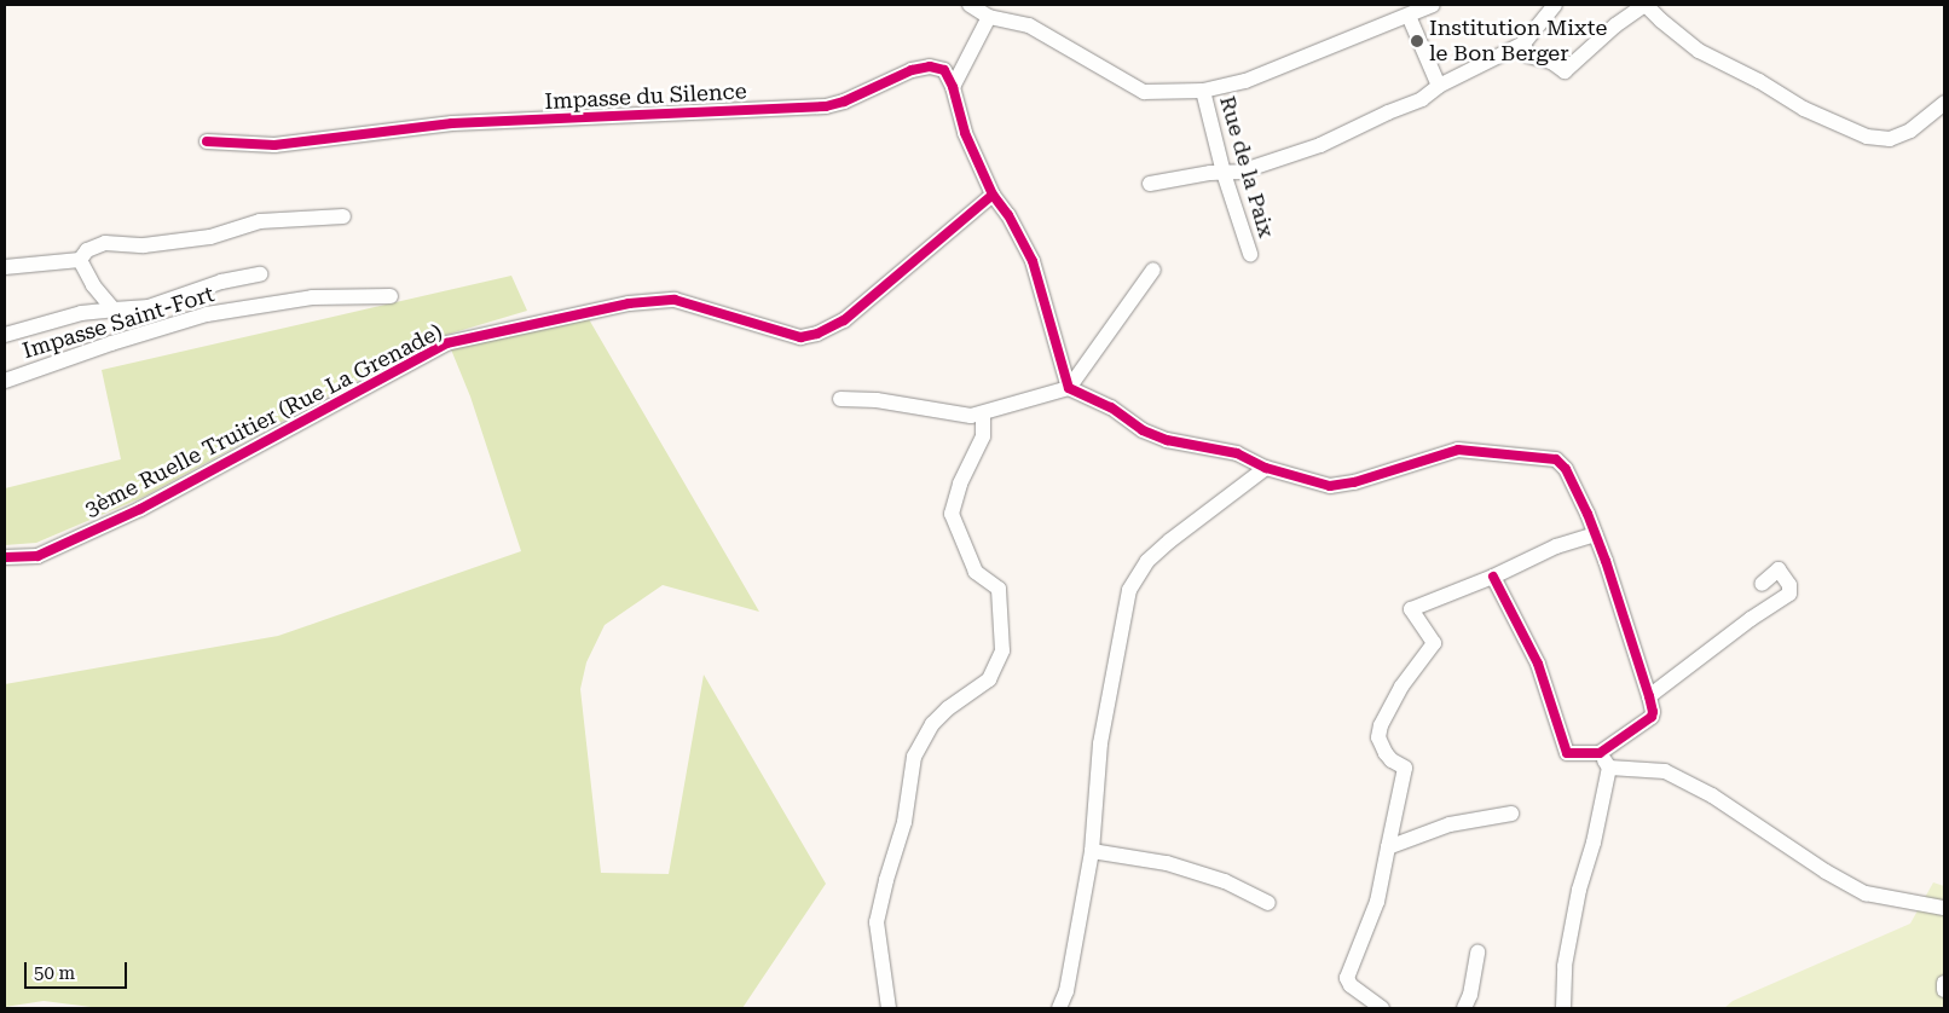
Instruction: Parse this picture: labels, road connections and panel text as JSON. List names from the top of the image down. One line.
{"streets":{"street":["Impasse du Silence","Rue de la Paix","Impasse Saint-Fort","3ème Ruelle Truitier (Rue La Grenade)"]},"crossings":[["Impasse du Silence","3ème Ruelle Truitier (Rue La Grenade)"]],"places":["Institution Mixte le Bon Berger"],"scale_bar":"50 m"}
